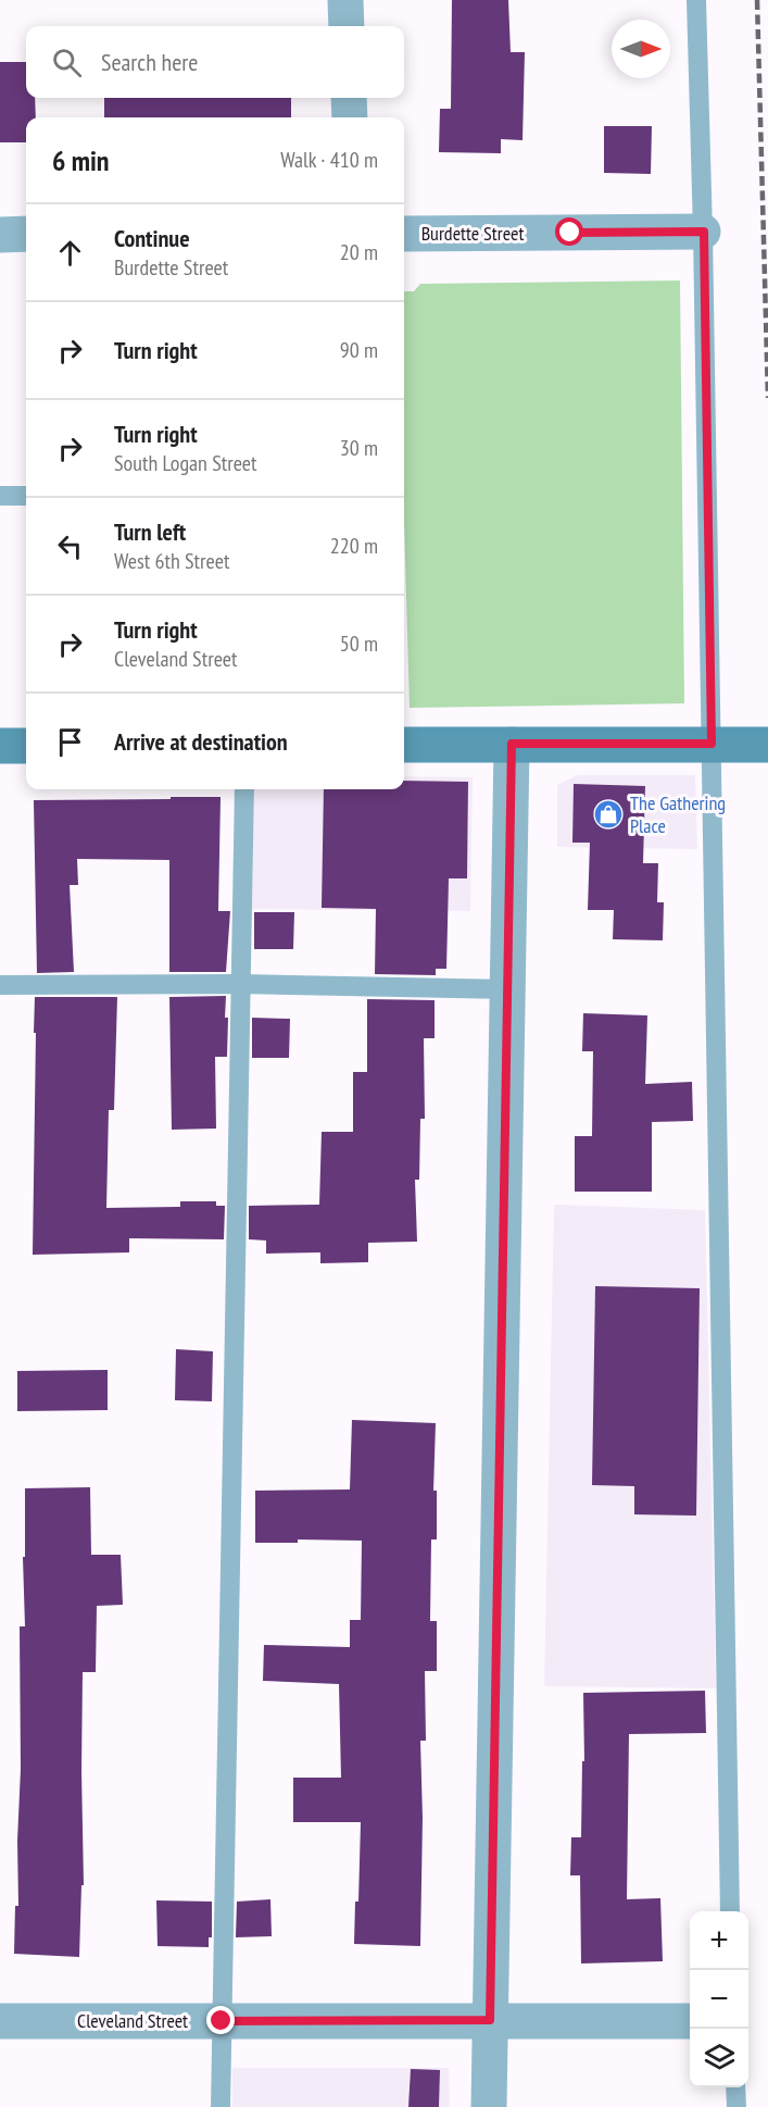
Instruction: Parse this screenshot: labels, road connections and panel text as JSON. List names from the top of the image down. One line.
{"streets":{"street":["Burdette Street","Cleveland Street"]},"places":{"shop":["The Gathering Place"]},"north":"right","page":{"search":"Search here","heading":["6 min","Walk · 410 m"],"list":[["Continue","Burdette Street","20 m"],["Turn right","90 m"],["Turn right","South Logan Street","30 m"],["Turn left","West 6th Street","220 m"],["Turn right","Cleveland Street","50 m"],"Arrive at destination"],"map_buttons":["+","−"]}}
